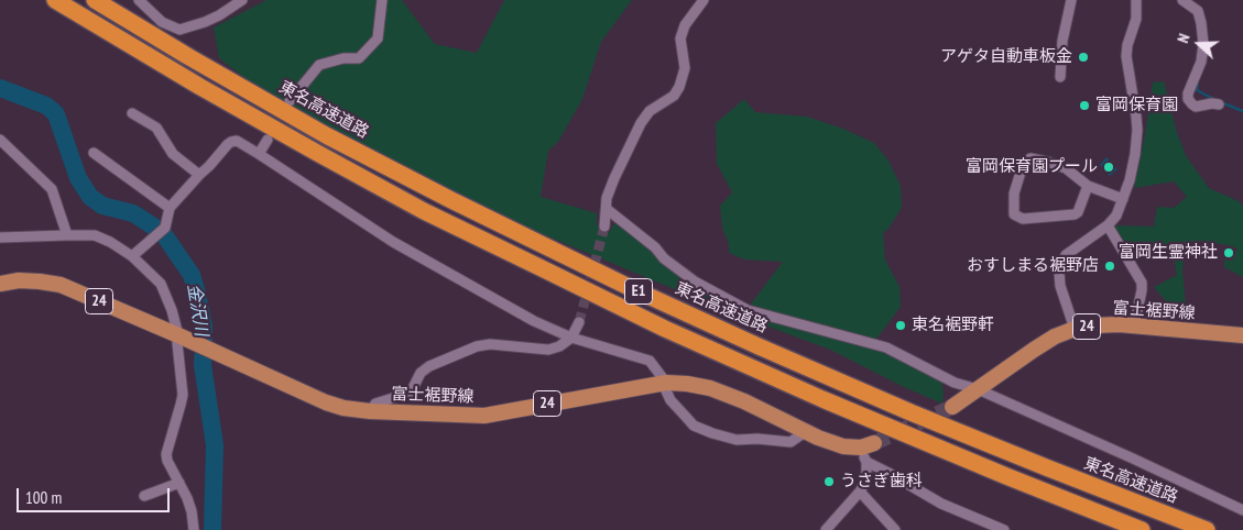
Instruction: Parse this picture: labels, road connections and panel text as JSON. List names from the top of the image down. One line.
{"streets":{"highway":["東名高速道路","E1"],"main road":["24","富士裾野線"]},"water":["金沢川"],"places":["アゲタ自動車板金","富岡保育園","富岡保育園プール","富岡生霊神社","おすしまる裾野店","東名裾野軒","うさぎ歯科"],"scale_bar":"100 m","north":"left"}
